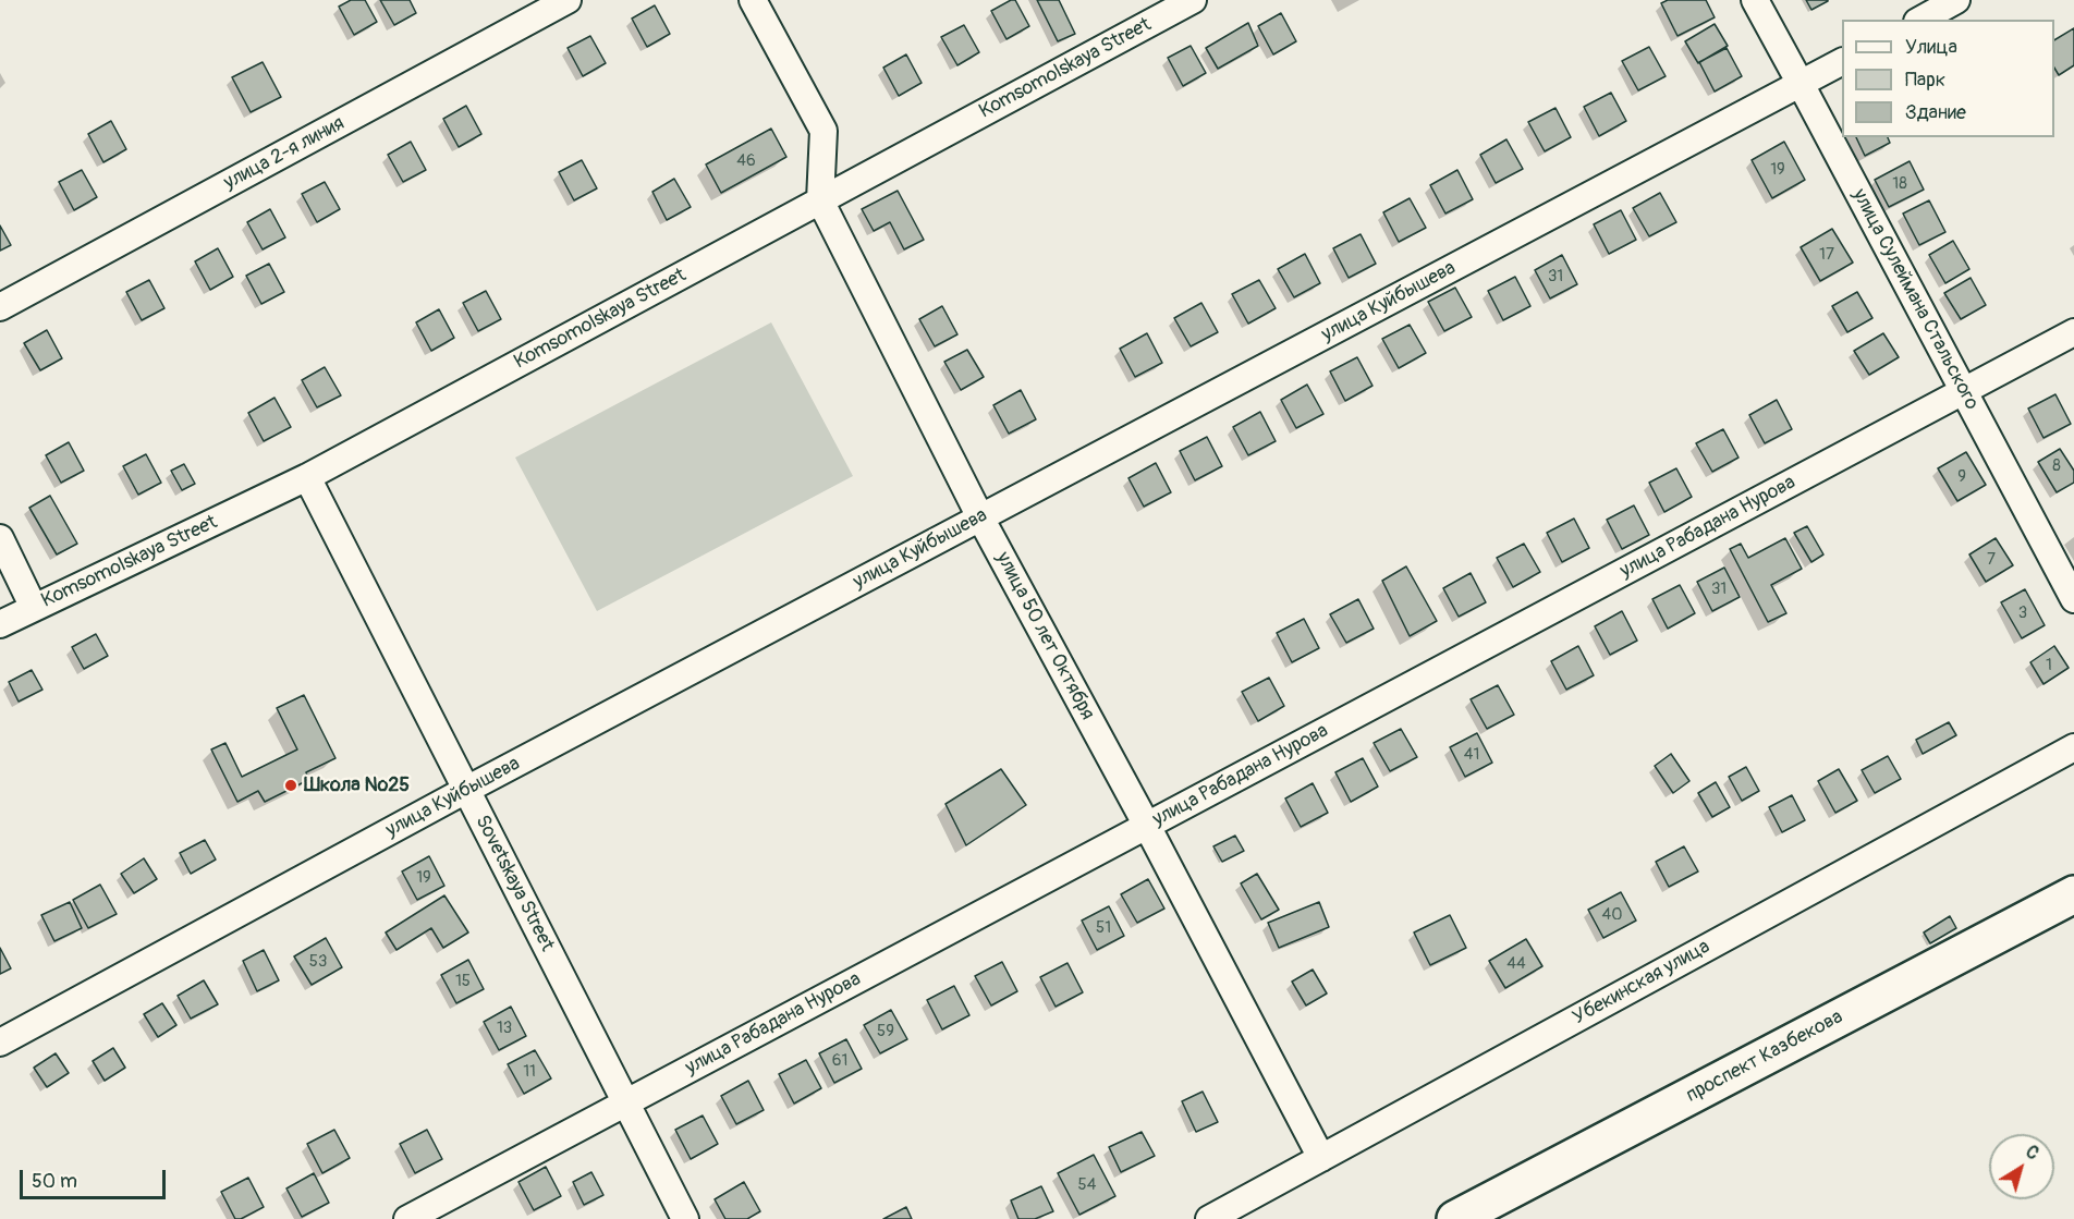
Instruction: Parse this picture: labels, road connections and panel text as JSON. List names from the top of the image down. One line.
{"streets":{"highway":["проспект Казбекова"],"street":["Komsomolskaya Street","улица 2-я линия","улица Сулеймана Стальского","улица Куйбышева","улица Рабадана Нурова","улица 50 лет Октября","Sovetskaya Street","Убекинская улица"]},"crossings":[["Komsomolskaya Street","улица 50 лет Октября"],["Komsomolskaya Street","Sovetskaya Street"],["улица Сулеймана Стальского","улица Куйбышева"],["улица Сулеймана Стальского","улица Рабадана Нурова"],["улица Куйбышева","улица 50 лет Октября"],["улица Куйбышева","Sovetskaya Street"],["улица Рабадана Нурова","улица 50 лет Октября"],["улица Рабадана Нурова","Sovetskaya Street"],["улица 50 лет Октября","Убекинская улица"]],"places":["Школа №25"],"house_numbers":["46","19","18","17","31","8","9","7","31","3","1","41","19","40","51","53","44","15","13","59","61","11","54"],"legend":["Улица","Парк","Здание"],"scale_bar":"50 m","north":"top right"}
